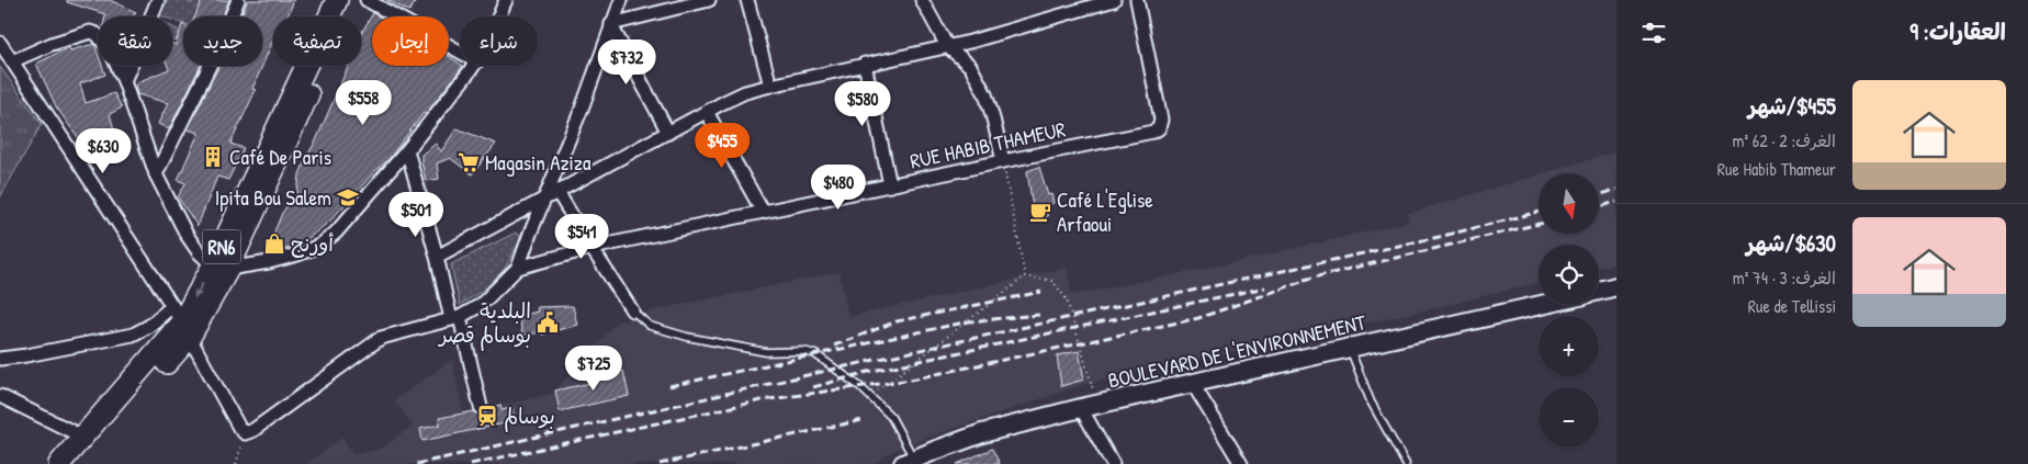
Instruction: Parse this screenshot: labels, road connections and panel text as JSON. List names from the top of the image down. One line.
{"streets":{"main road":["RN6"],"street":["RUE HABIB THAMEUR","BOULEVARD DE L'ENVIRONNEMENT"]},"places":{"building":["Café De Paris"],"supermarket":["Magasin Aziza"],"school or university":["Ipita Bou Salem"],"cafe":["Café L'Eglise Arfaoui"],"shop":["أورنج"],"public building":["البلدية بوسالم قصر"],"station":["بوسالم"]},"north":"bottom","page":{"heading":"العقارات: 9","chip":["شراء","إيجار","تصفية","جديد","شقة"],"price":["$732","$558","$580","$455","$630","$480","$501","$541","$725"],"list":[{"name":"$455/شهر","note":"الغرف: 2 · 62 m² · Rue Habib Thameur"},{"name":"$630/شهر","note":"الغرف: 3 · 74 m² · Rue de Tellissi"}],"map_buttons":["+","−"]}}
